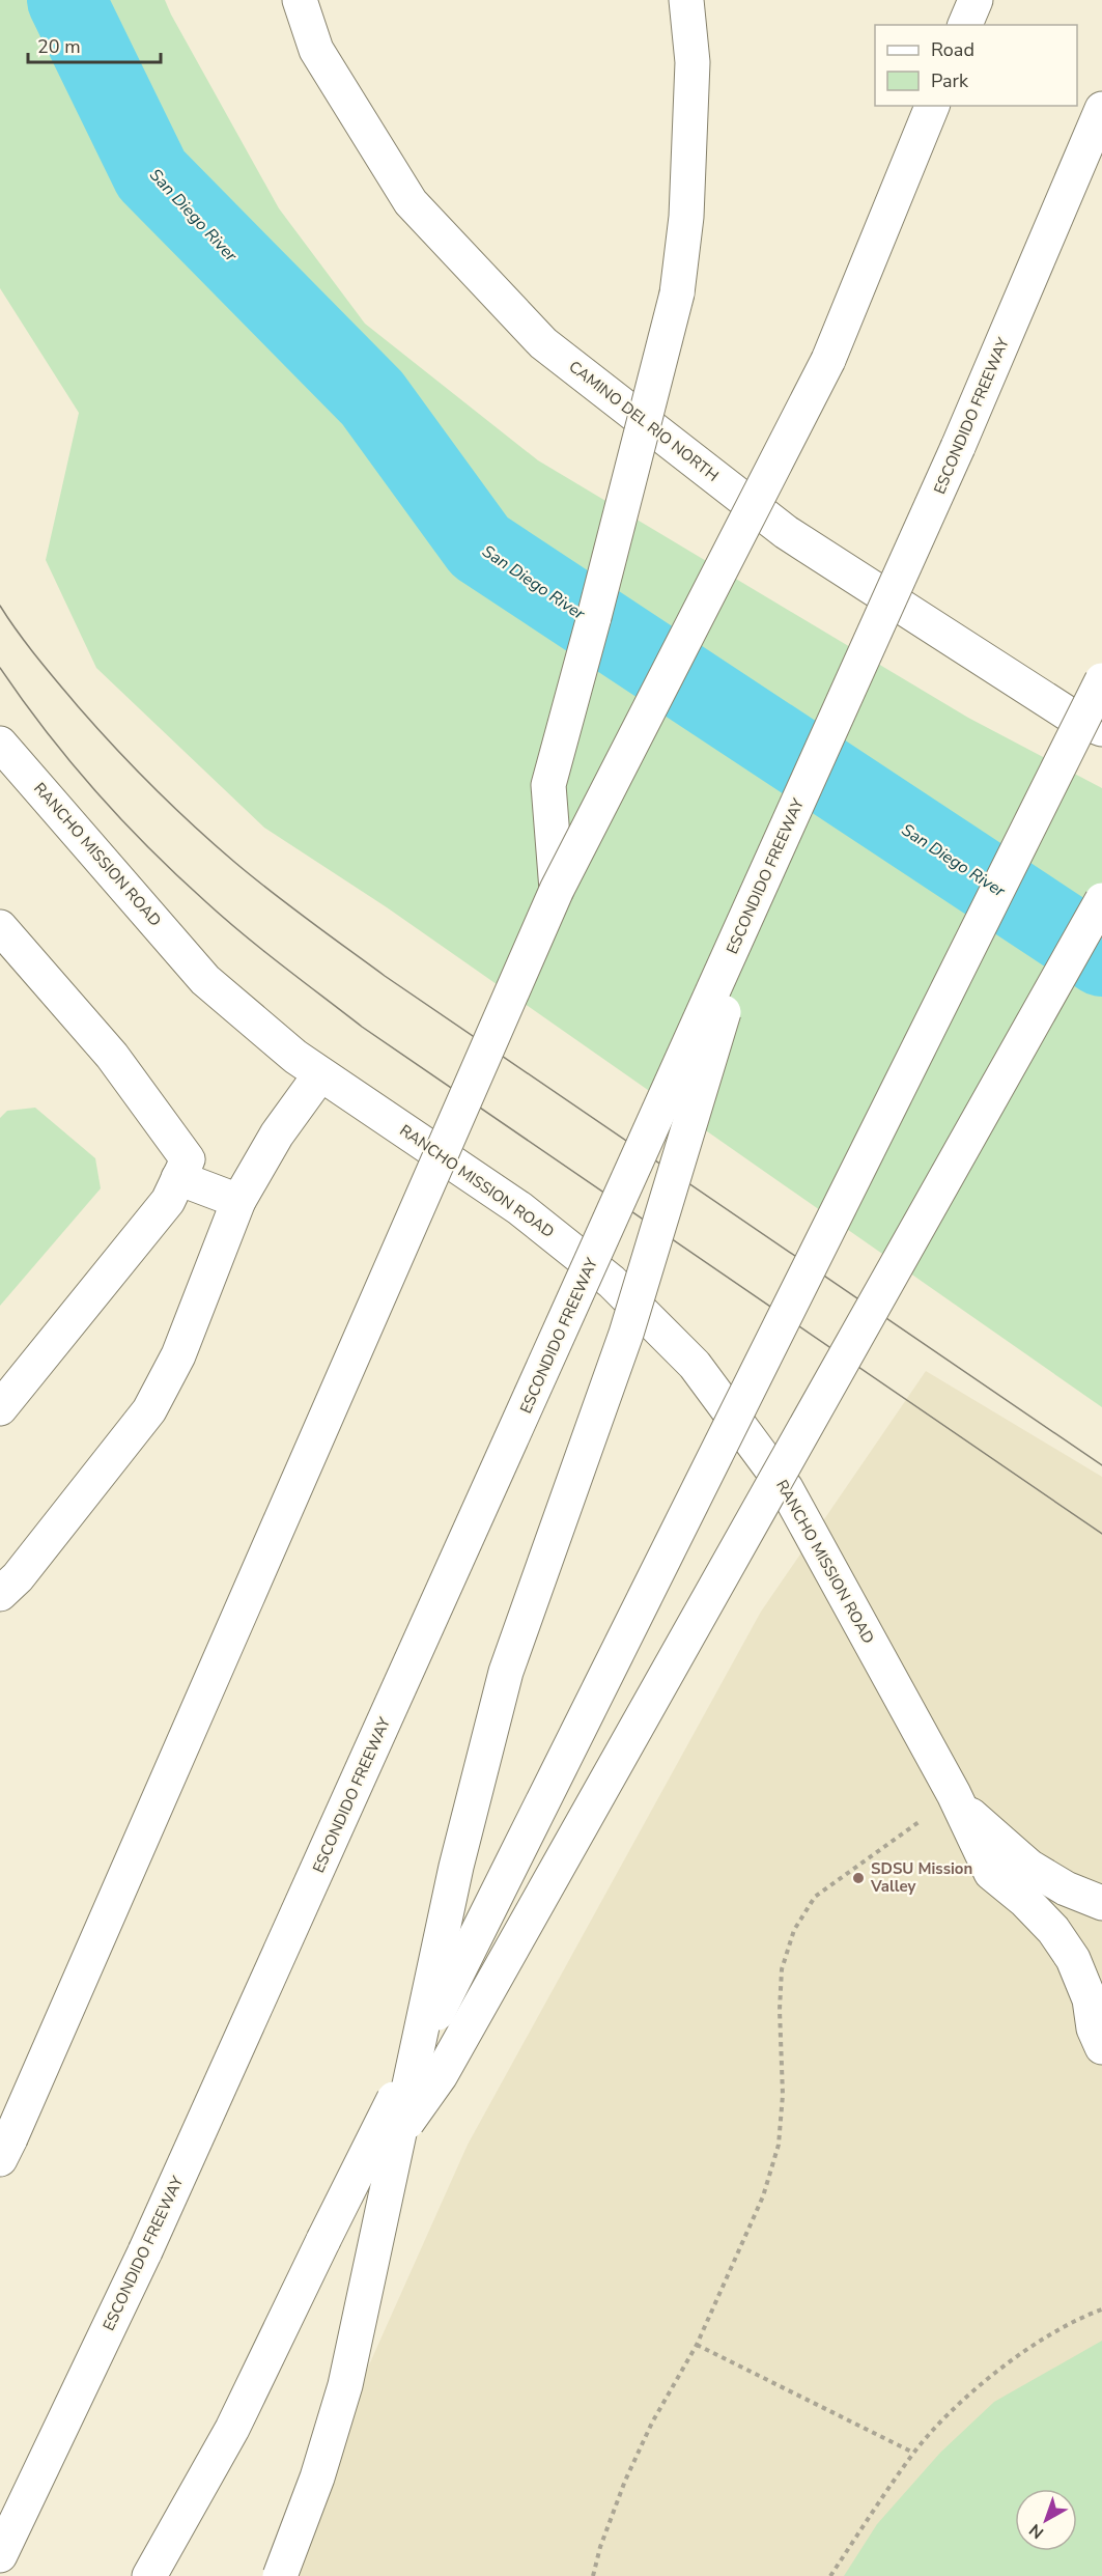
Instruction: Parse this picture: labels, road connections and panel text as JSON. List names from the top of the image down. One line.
{"streets":{"main road":["ESCONDIDO FREEWAY","CAMINO DEL RIO NORTH","RANCHO MISSION ROAD"]},"water":["San Diego River"],"places":["SDSU Mission Valley"],"legend":["Road","Park"],"scale_bar":"20 m","north":"bottom left"}
